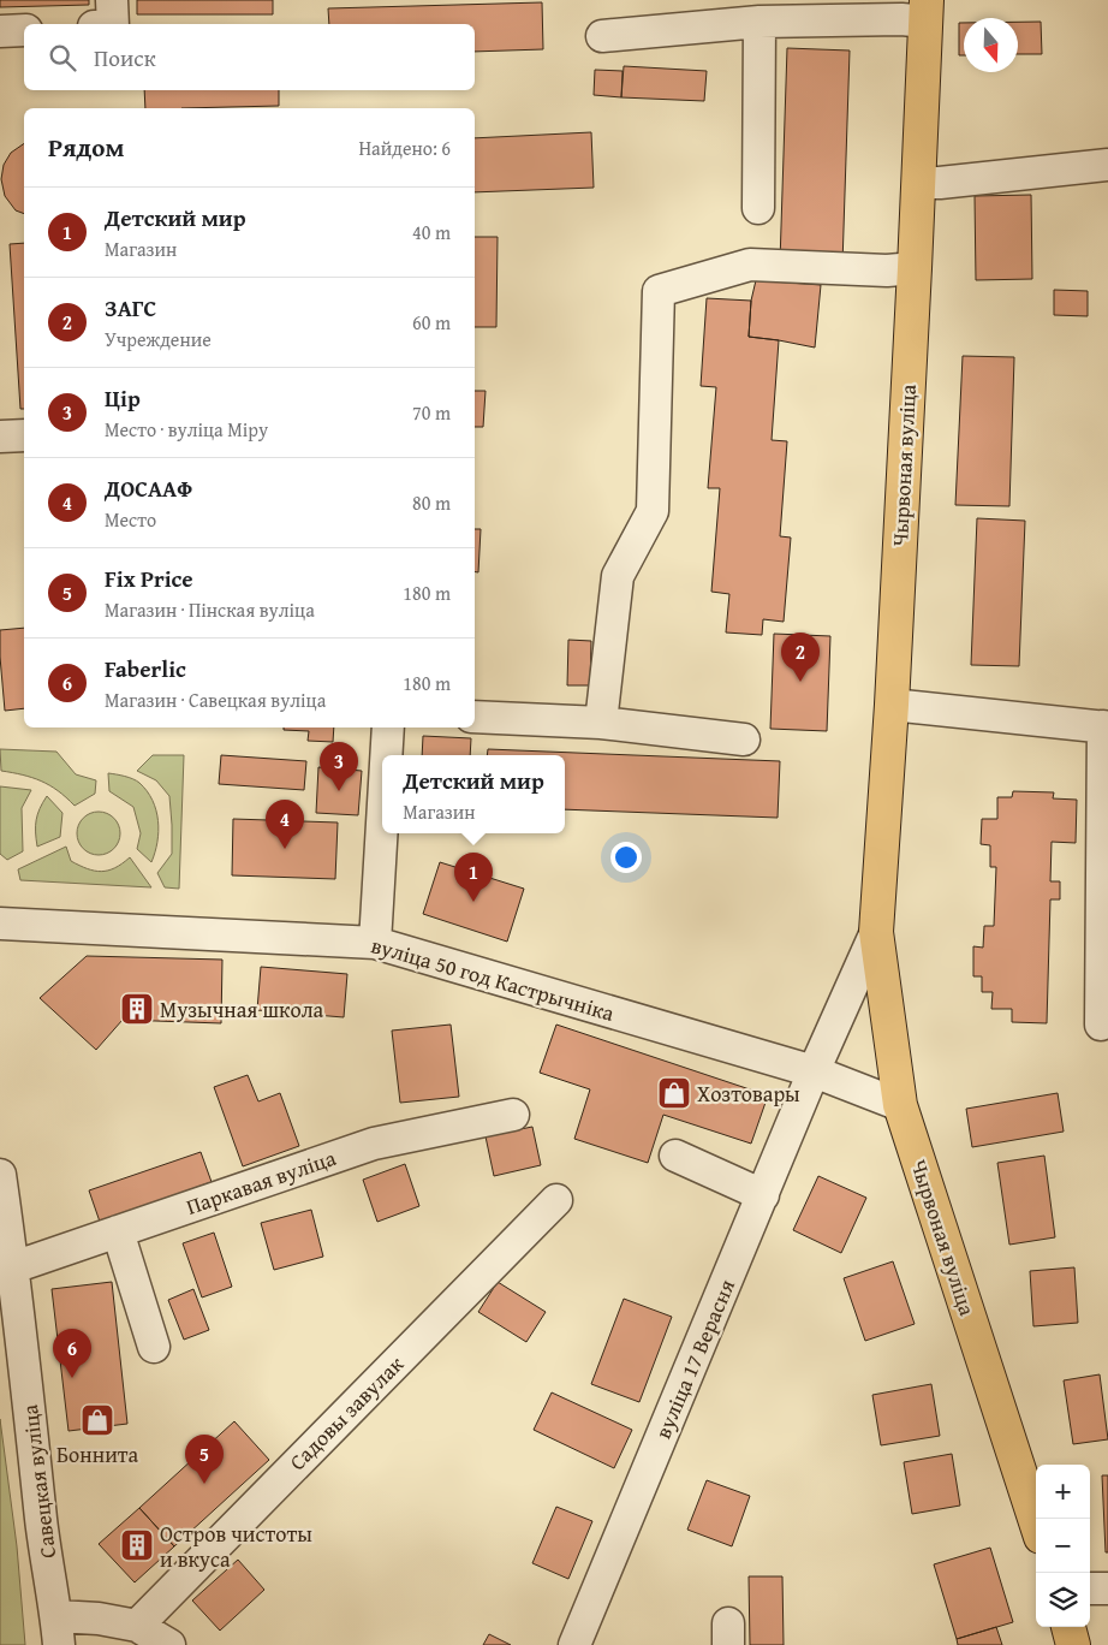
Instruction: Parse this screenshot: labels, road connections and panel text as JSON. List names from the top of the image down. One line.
{"streets":{"main road":["Чырвоная вуліца"],"street":["вуліца 50 год Кастрычніка","Паркавая вуліца","вуліца 17 Верасня","Садовы завулак","Савецкая вуліца"]},"crossings":[["Чырвоная вуліца","вуліца 50 год Кастрычніка"],["Чырвоная вуліца","вуліца 17 Верасня"],["вуліца 50 год Кастрычніка","вуліца 17 Верасня"],["Паркавая вуліца","Савецкая вуліца"]],"places":{"building":["Музычная школа","Остров чистоты и вкуса"],"shop":["Хозтовары","Боннита"]},"north":"bottom","page":{"search":"Поиск","heading":["Рядом","Найдено: 6"],"list":[{"mark":"1","name":"Детский мир","note":"Магазин","value":"40 m"},{"mark":"2","name":"ЗАГС","note":"Учреждение","value":"60 m"},{"mark":"3","name":"Цір","note":"Место · вуліца Міру","value":"70 m"},{"mark":"4","name":"ДОСААФ","note":"Место","value":"80 m"},{"mark":"5","name":"Fix Price","note":"Магазин · Пінская вуліца","value":"180 m"},{"mark":"6","name":"Faberlic","note":"Магазин · Савецкая вуліца","value":"180 m"}],"pins":["2","3","4","1","6","5"],"popup":["Детский мир","Магазин"],"map_buttons":["+","−"]}}
